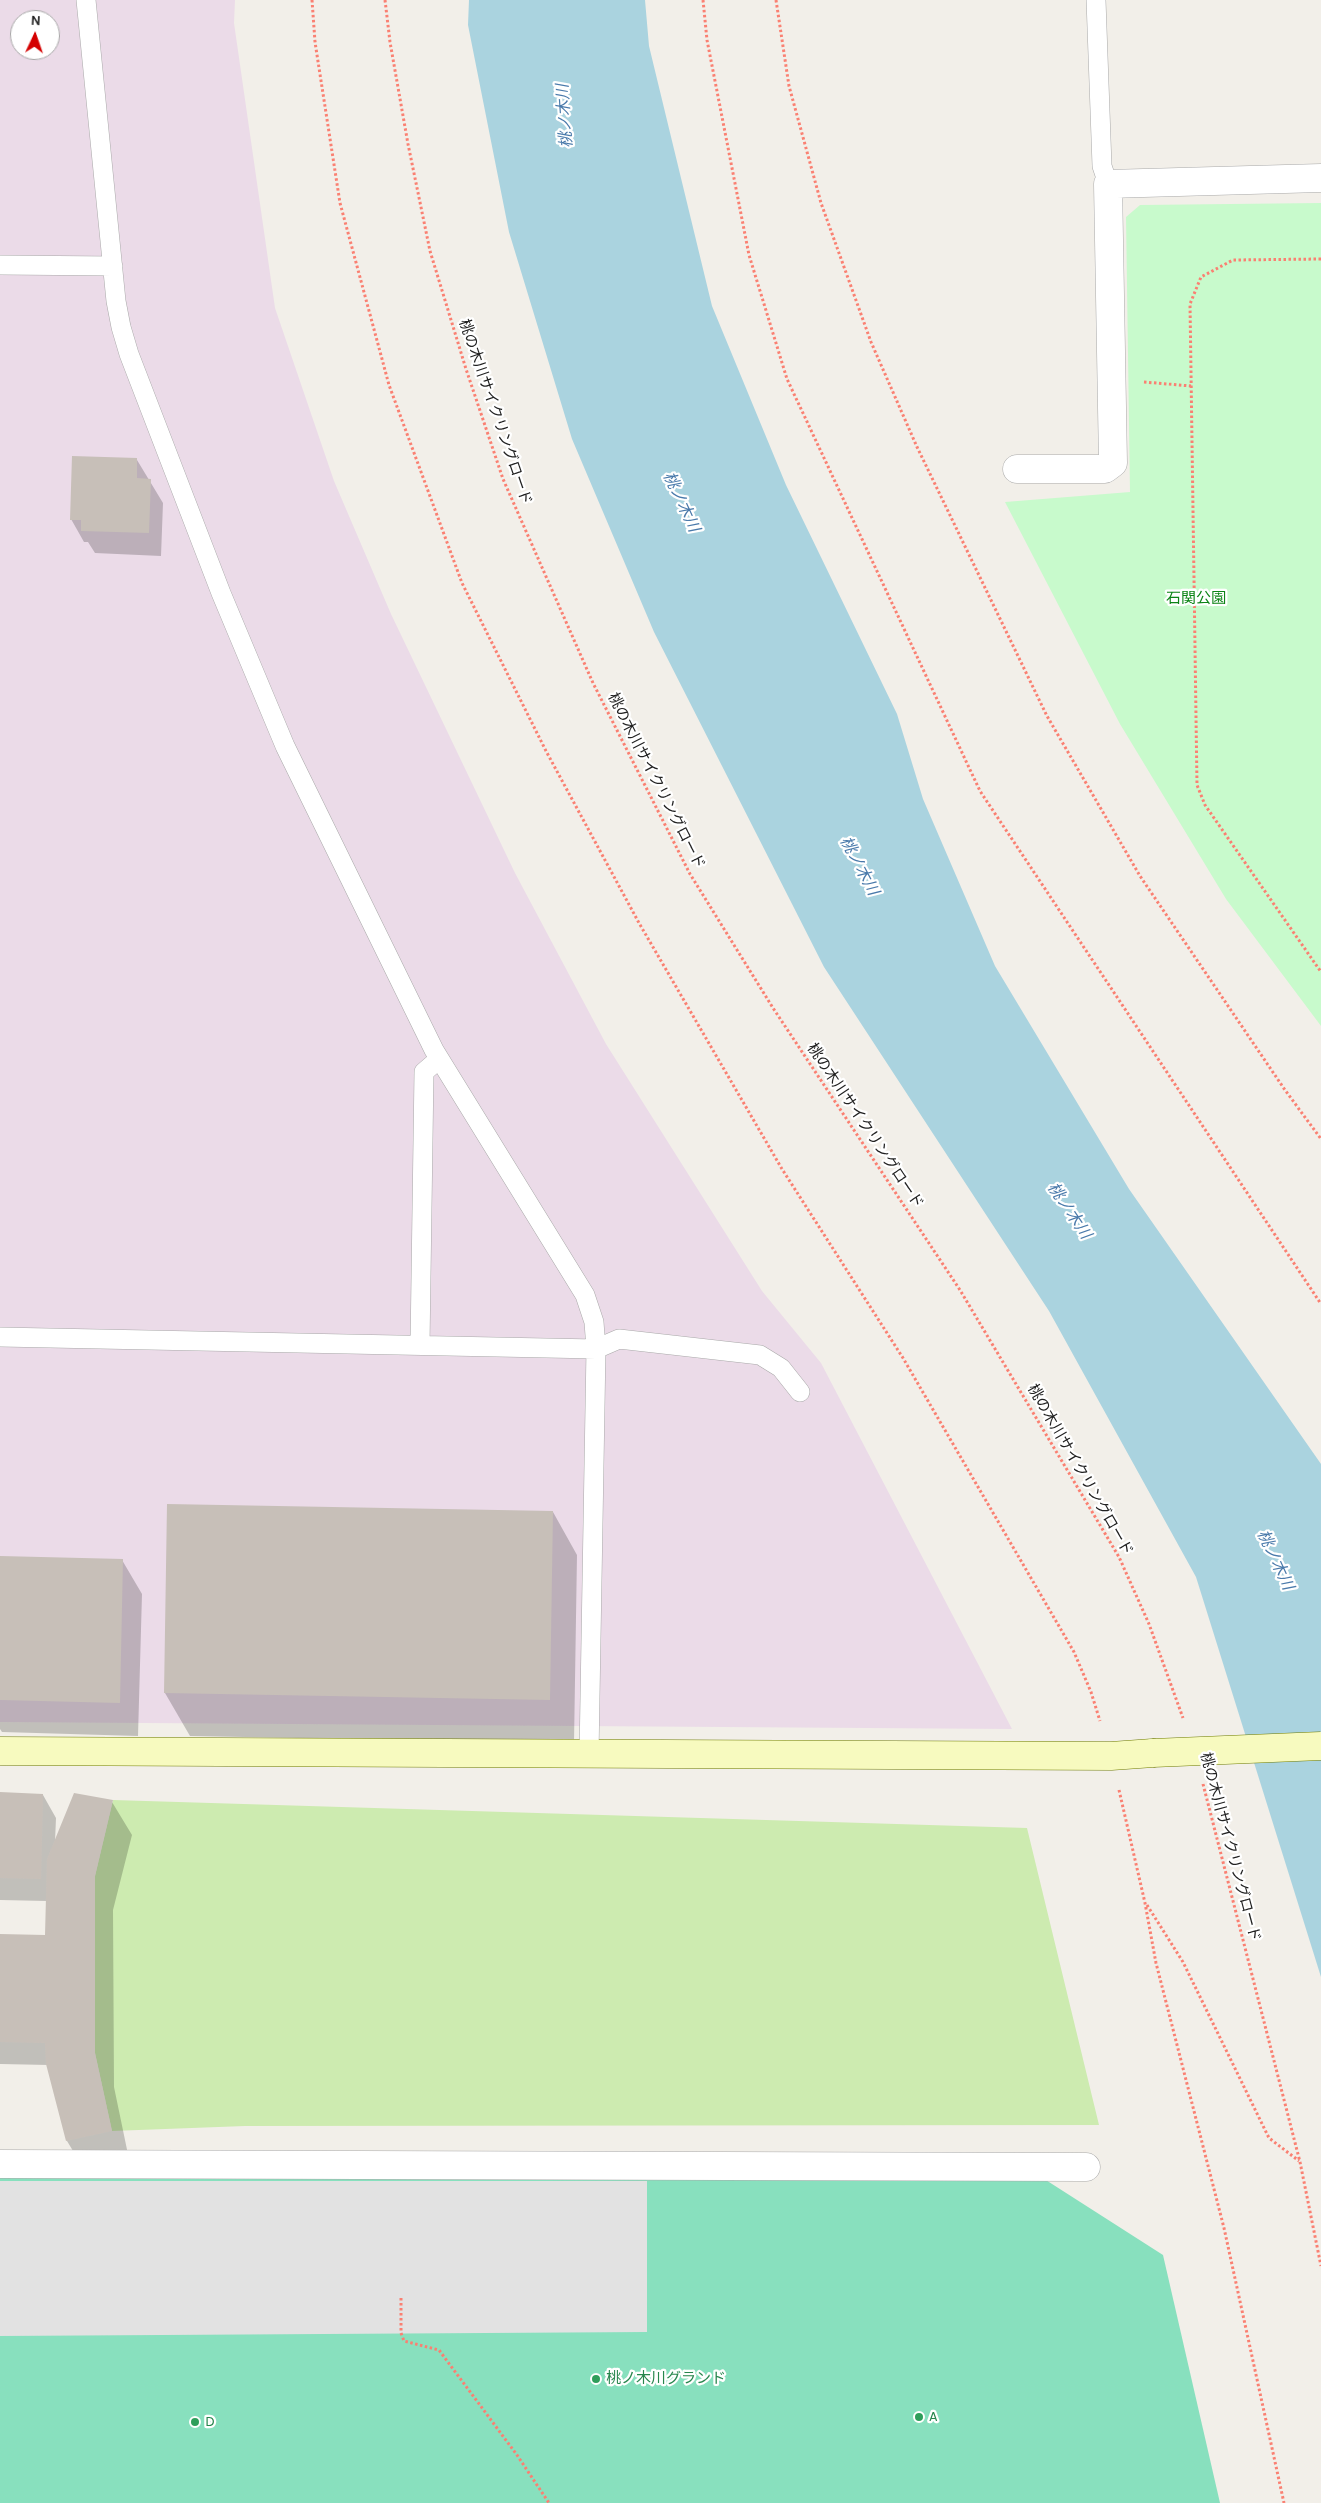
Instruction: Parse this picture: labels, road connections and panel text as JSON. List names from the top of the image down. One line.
{"streets":{"path":["桃の木川サイクリングロード"]},"water":["桃ノ木川"],"parks":["石関公園"],"places":["桃ノ木川グランド","A","D"],"north":"top"}
